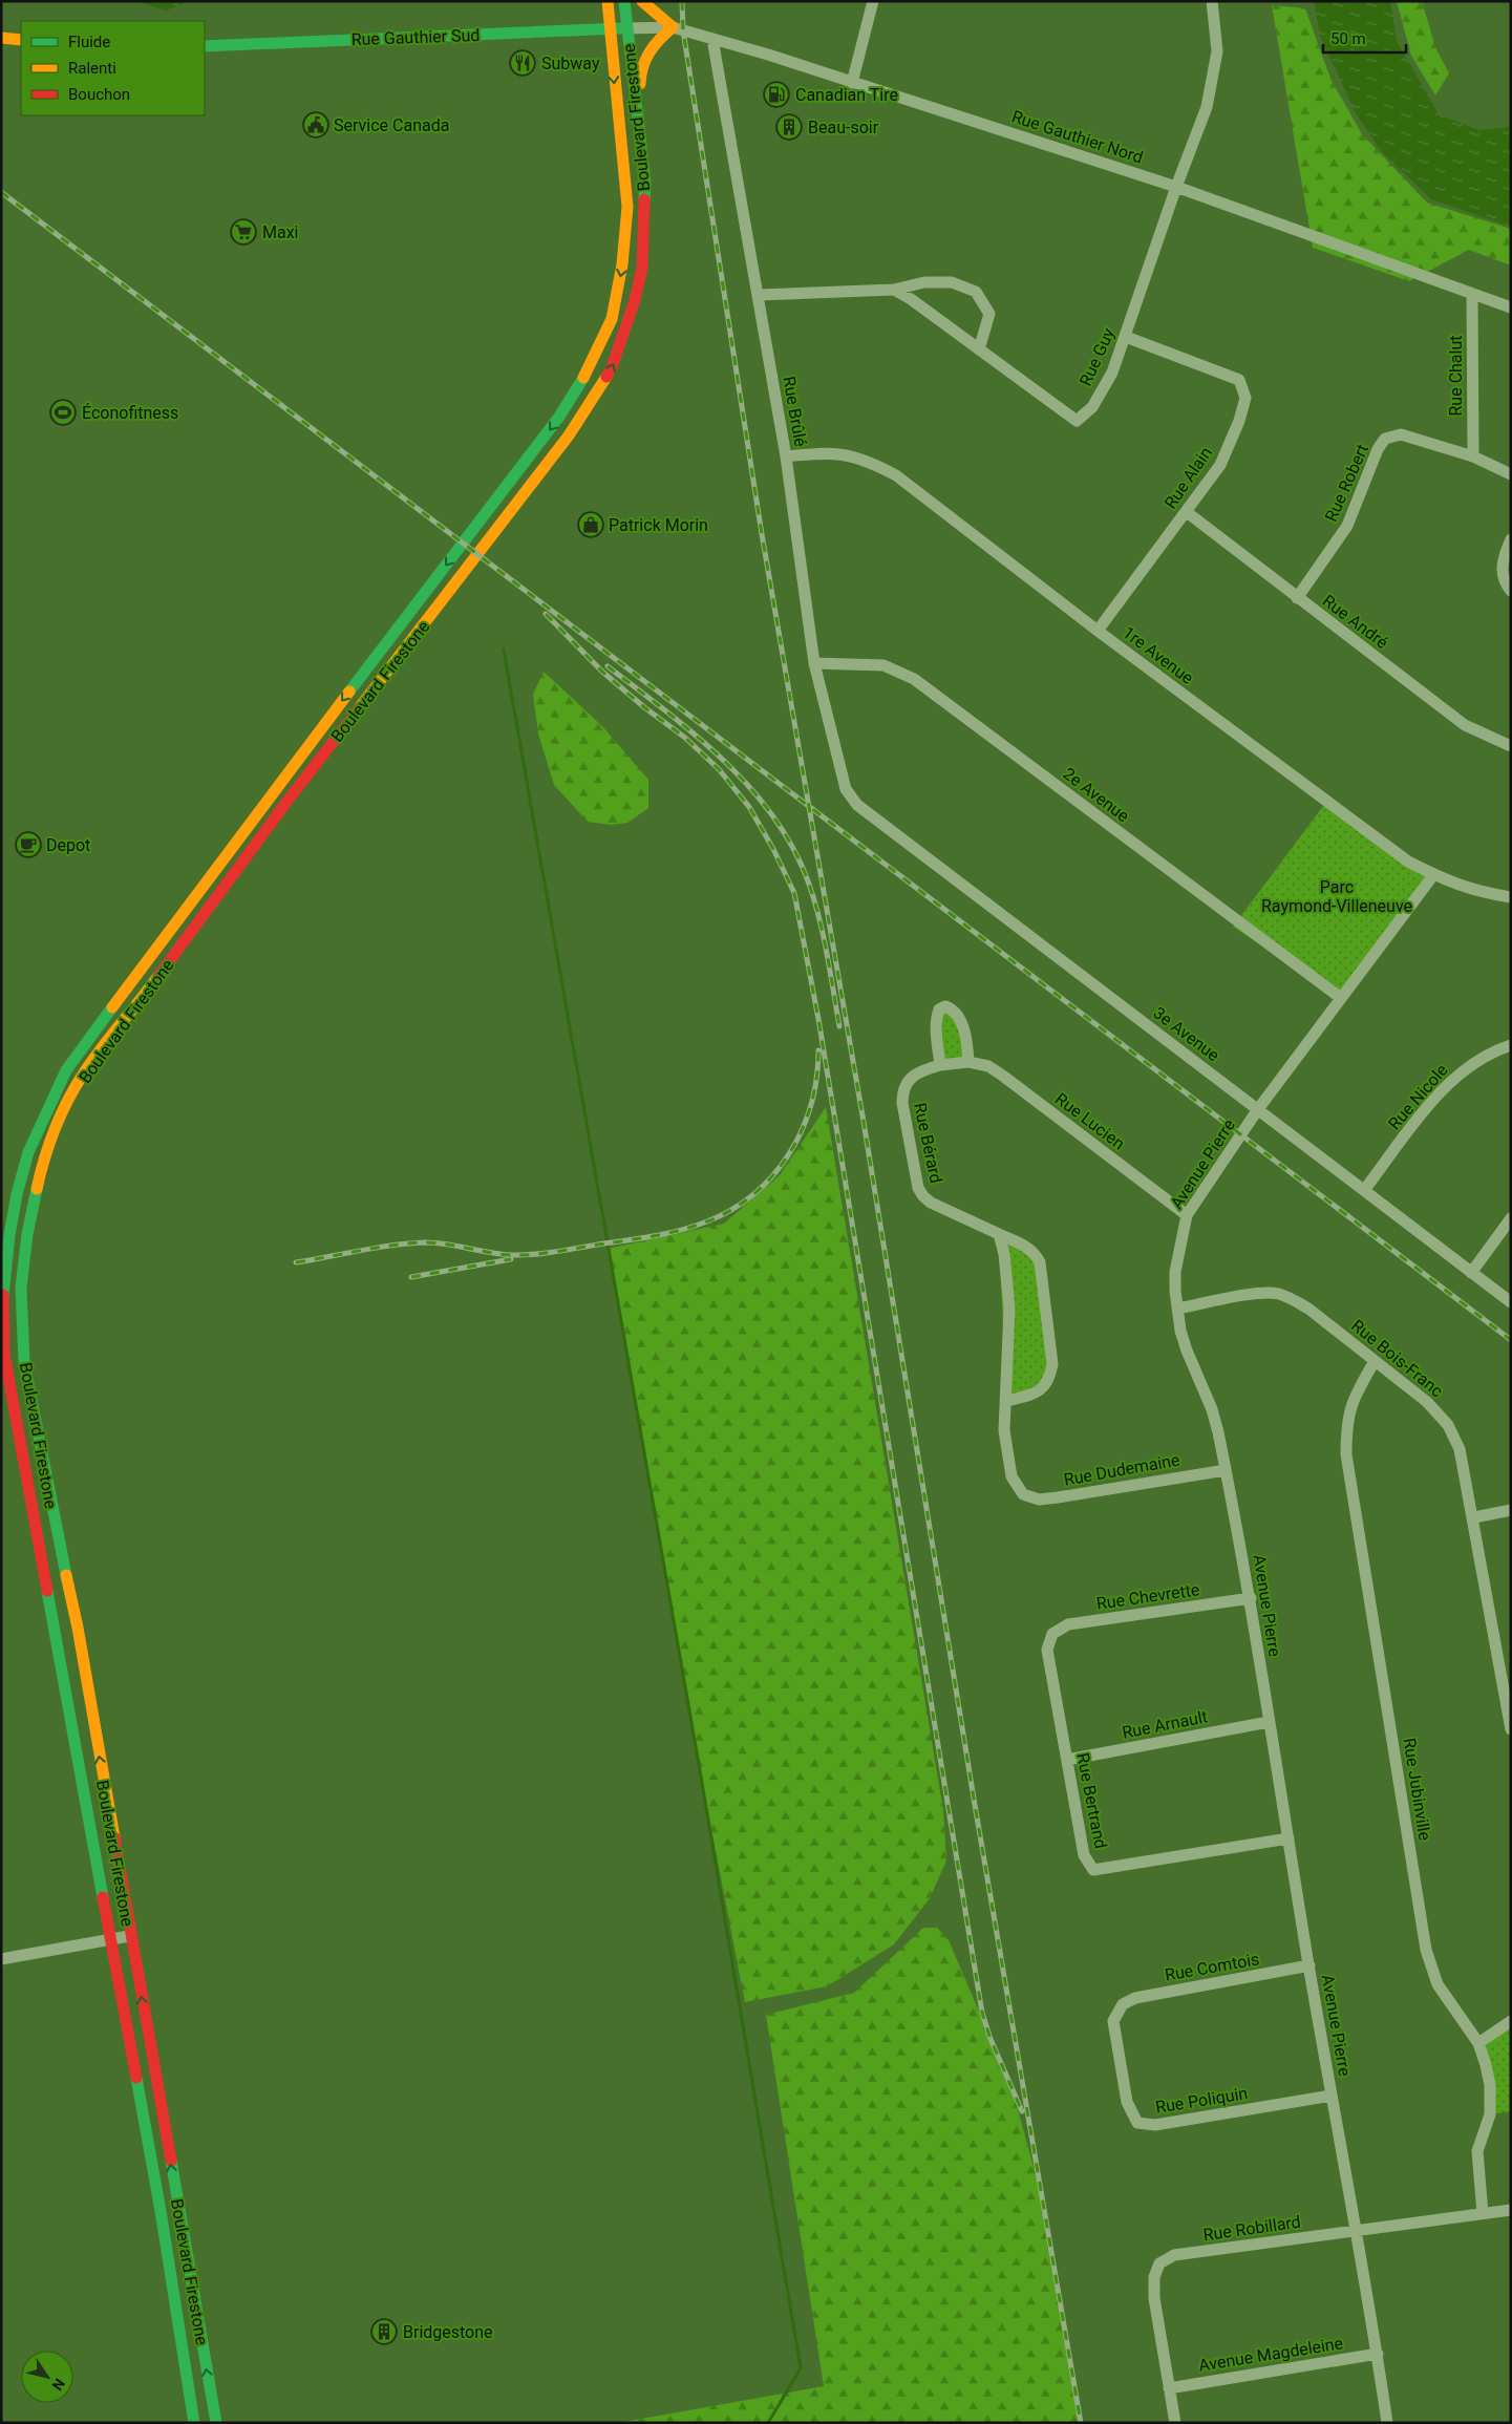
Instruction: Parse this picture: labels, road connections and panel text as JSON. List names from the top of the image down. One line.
{"streets":{"main road":["Rue Gauthier Sud","Boulevard Firestone"],"street":["Rue Gauthier Nord","Rue Guy","Rue Chalut","Rue Brûlé","Rue Alain","Rue Robert","Rue André","1re Avenue","2e Avenue","3e Avenue","Rue Nicole","Rue Lucien","Rue Bérard","Avenue Pierre","Rue Bois-Franc","Rue Dudemaine","Rue Chevrette","Rue Arnault","Rue Jubinville","Rue Bertrand","Rue Comtois","Rue Poliquin","Rue Robillard","Avenue Magdeleine"]},"crossings":[["Rue Gauthier Sud","Boulevard Firestone"],["Rue Gauthier Sud","Rue Gauthier Nord"],["Boulevard Firestone","Rue Gauthier Nord"],["Rue Gauthier Nord","Rue Guy"],["Rue Gauthier Nord","Rue Chalut"],["Rue Gauthier Nord","Rue Brûlé"],["Rue Guy","Rue Alain"],["Rue Chalut","Rue Robert"],["Rue Brûlé","1re Avenue"],["Rue Brûlé","2e Avenue"],["Rue Brûlé","3e Avenue"],["Rue Alain","Rue André"],["Rue Alain","1re Avenue"],["Rue Robert","Rue André"],["1re Avenue","Avenue Pierre"],["2e Avenue","Avenue Pierre"],["3e Avenue","Rue Nicole"],["3e Avenue","Avenue Pierre"],["Rue Lucien","Rue Bérard"],["Rue Lucien","Avenue Pierre"],["Rue Bérard","Rue Dudemaine"],["Avenue Pierre","Rue Bois-Franc"],["Avenue Pierre","Rue Dudemaine"],["Avenue Pierre","Rue Chevrette"],["Avenue Pierre","Rue Arnault"],["Avenue Pierre","Rue Bertrand"],["Avenue Pierre","Rue Comtois"],["Avenue Pierre","Rue Poliquin"],["Avenue Pierre","Rue Robillard"],["Avenue Pierre","Avenue Magdeleine"],["Rue Bois-Franc","Rue Jubinville"],["Rue Chevrette","Rue Bertrand"],["Rue Arnault","Rue Bertrand"],["Rue Jubinville","Rue Robillard"],["Rue Comtois","Rue Poliquin"],["Rue Robillard","Avenue Magdeleine"]],"parks":["Parc Raymond-Villeneuve"],"places":{"restaurant":["Subway"],"fuel station":["Canadian Tire"],"public building":["Service Canada"],"building":["Beau-soir","Bridgestone"],"supermarket":["Maxi"],"sports":["Éconofitness"],"shop":["Patrick Morin"],"cafe":["Depot"]},"legend":["Fluide","Ralenti","Bouchon"],"scale_bar":"50 m","north":"bottom right"}
